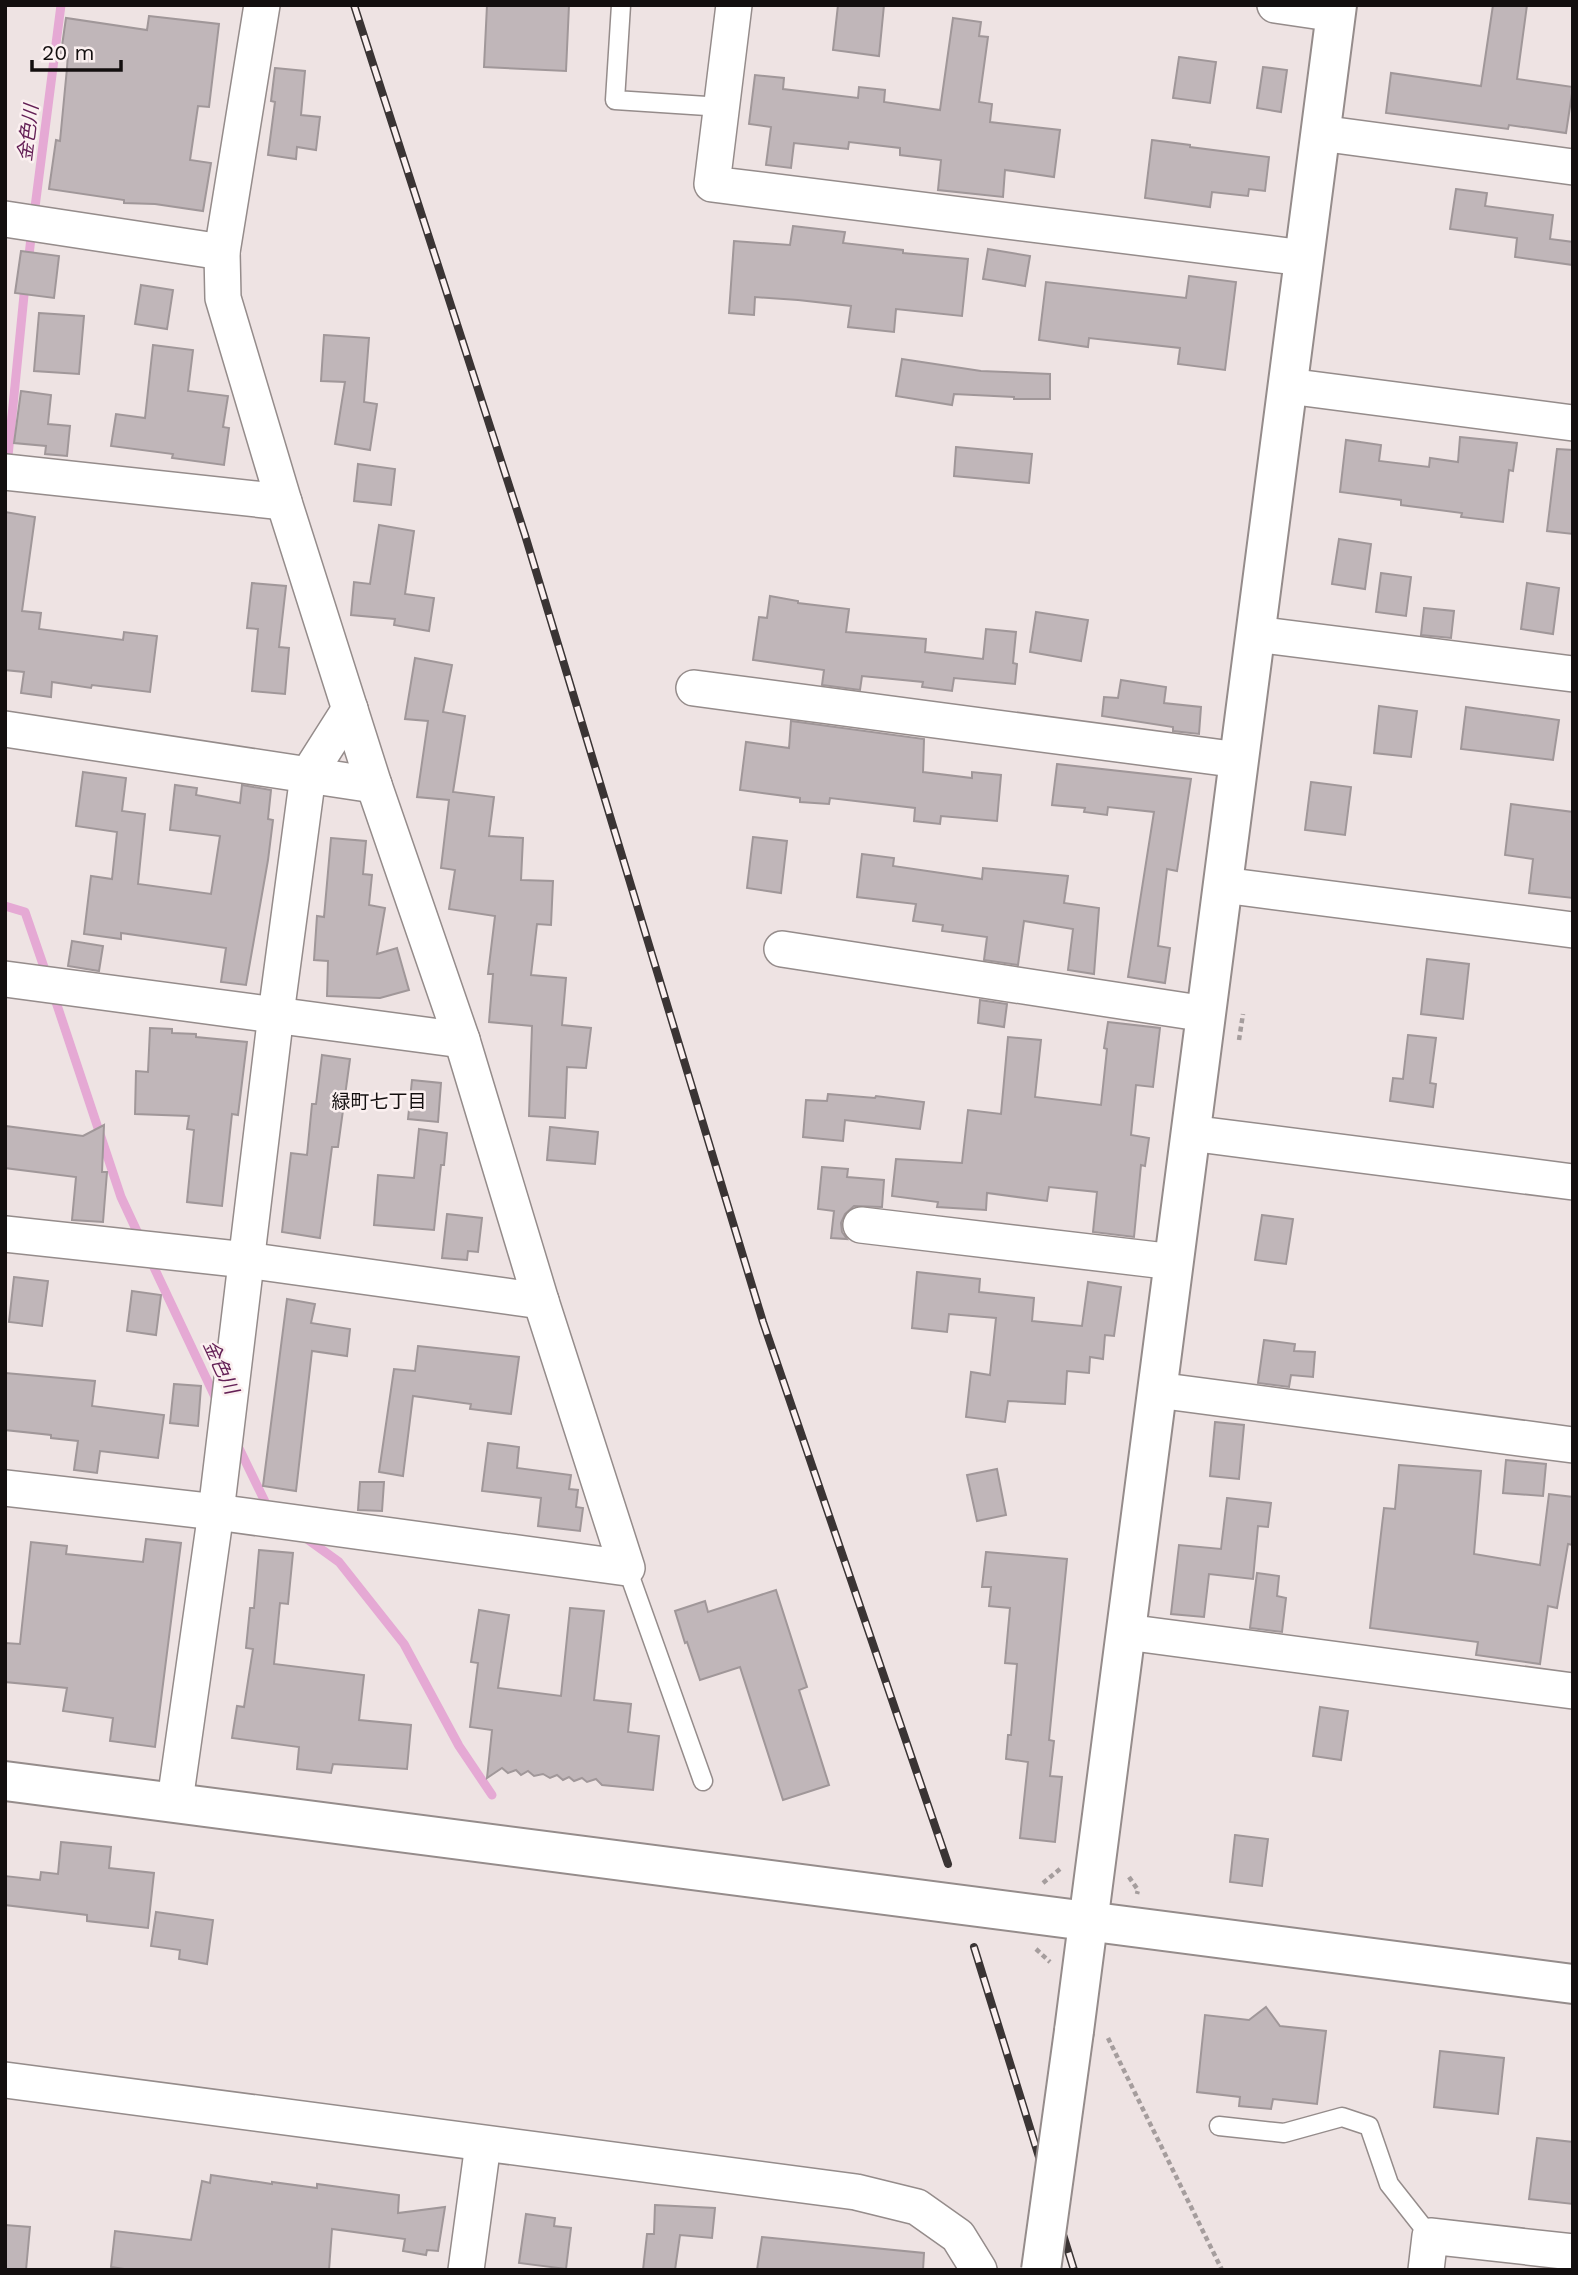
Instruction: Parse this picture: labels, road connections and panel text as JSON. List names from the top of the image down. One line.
{"districts":["緑町七丁目"],"water":["金色川"],"scale_bar":"20 m"}
